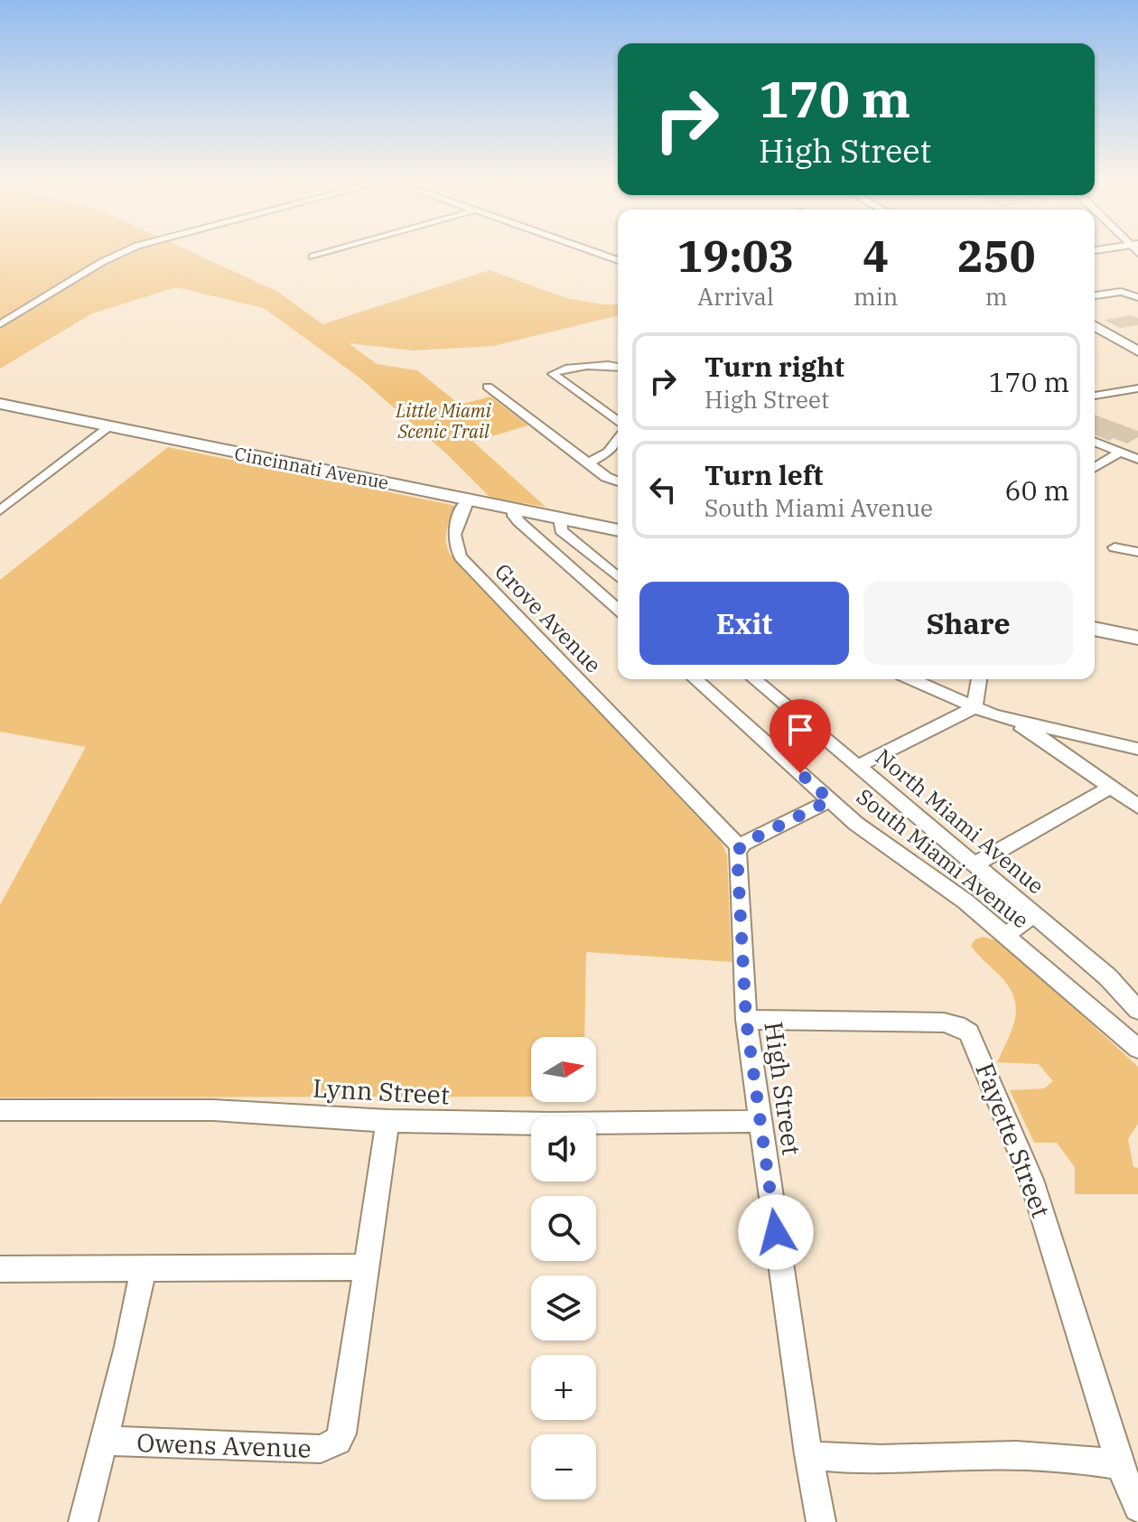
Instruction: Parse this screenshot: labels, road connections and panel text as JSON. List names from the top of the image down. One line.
{"streets":{"highway":["Cincinnati Avenue"],"street":["Grove Avenue","North Miami Avenue","South Miami Avenue","High Street","Lynn Street","Fayette Street","Owens Avenue"]},"crossings":[["Cincinnati Avenue","Grove Avenue"],["Grove Avenue","High Street"],["High Street","Lynn Street"],["High Street","Fayette Street"]],"parks":["Little Miami Scenic Trail"],"north":"right","page":{"turn":["170 m","High Street"],"eta":["19:03","Arrival","4","min","250","m"],"list":[{"name":"Turn right","note":"High Street","value":"170 m"},{"name":"Turn left","note":"South Miami Avenue","value":"60 m"}],"buttons":["Exit","Share"],"map_buttons":["+","−"]}}
